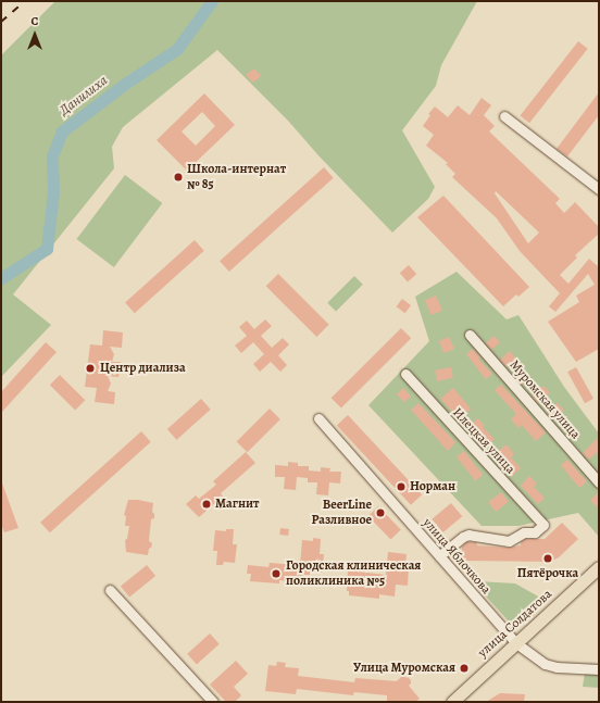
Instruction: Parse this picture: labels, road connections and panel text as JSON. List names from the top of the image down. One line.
{"streets":{"main road":["улица Солдатова"],"street":["Муромская улица","Илецкая улица","улица Яблочкова"]},"crossings":[["Илецкая улица","улица Яблочкова"],["улица Яблочкова","улица Солдатова"]],"water":["Данилиха"],"places":["Школа-интернат № 85","Центр диализа","Норман","Магнит","BeerLine Разливное","Пятёрочка","Городская клиническая поликлиника №5","Улица Муромская"],"north":"top"}
